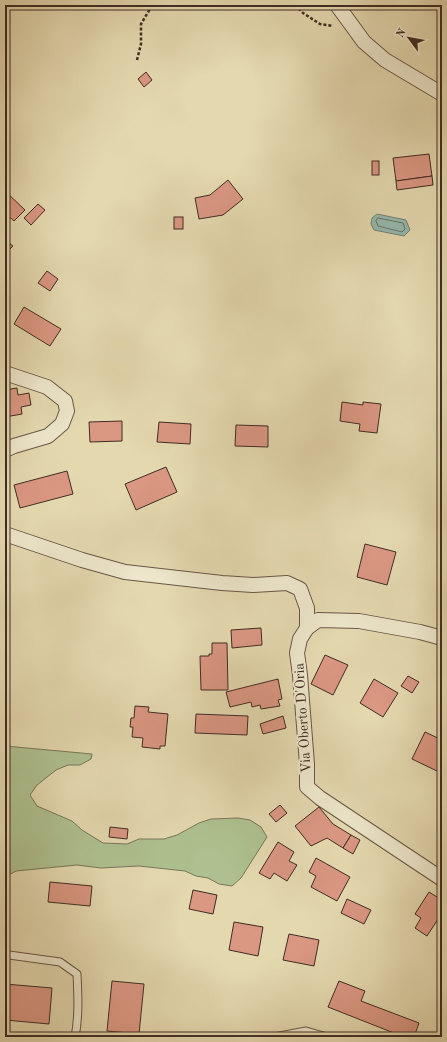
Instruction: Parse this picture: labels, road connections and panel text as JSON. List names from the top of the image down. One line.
{"streets":{"street":["Via Oberto D'Oria"]},"north":"top left"}
